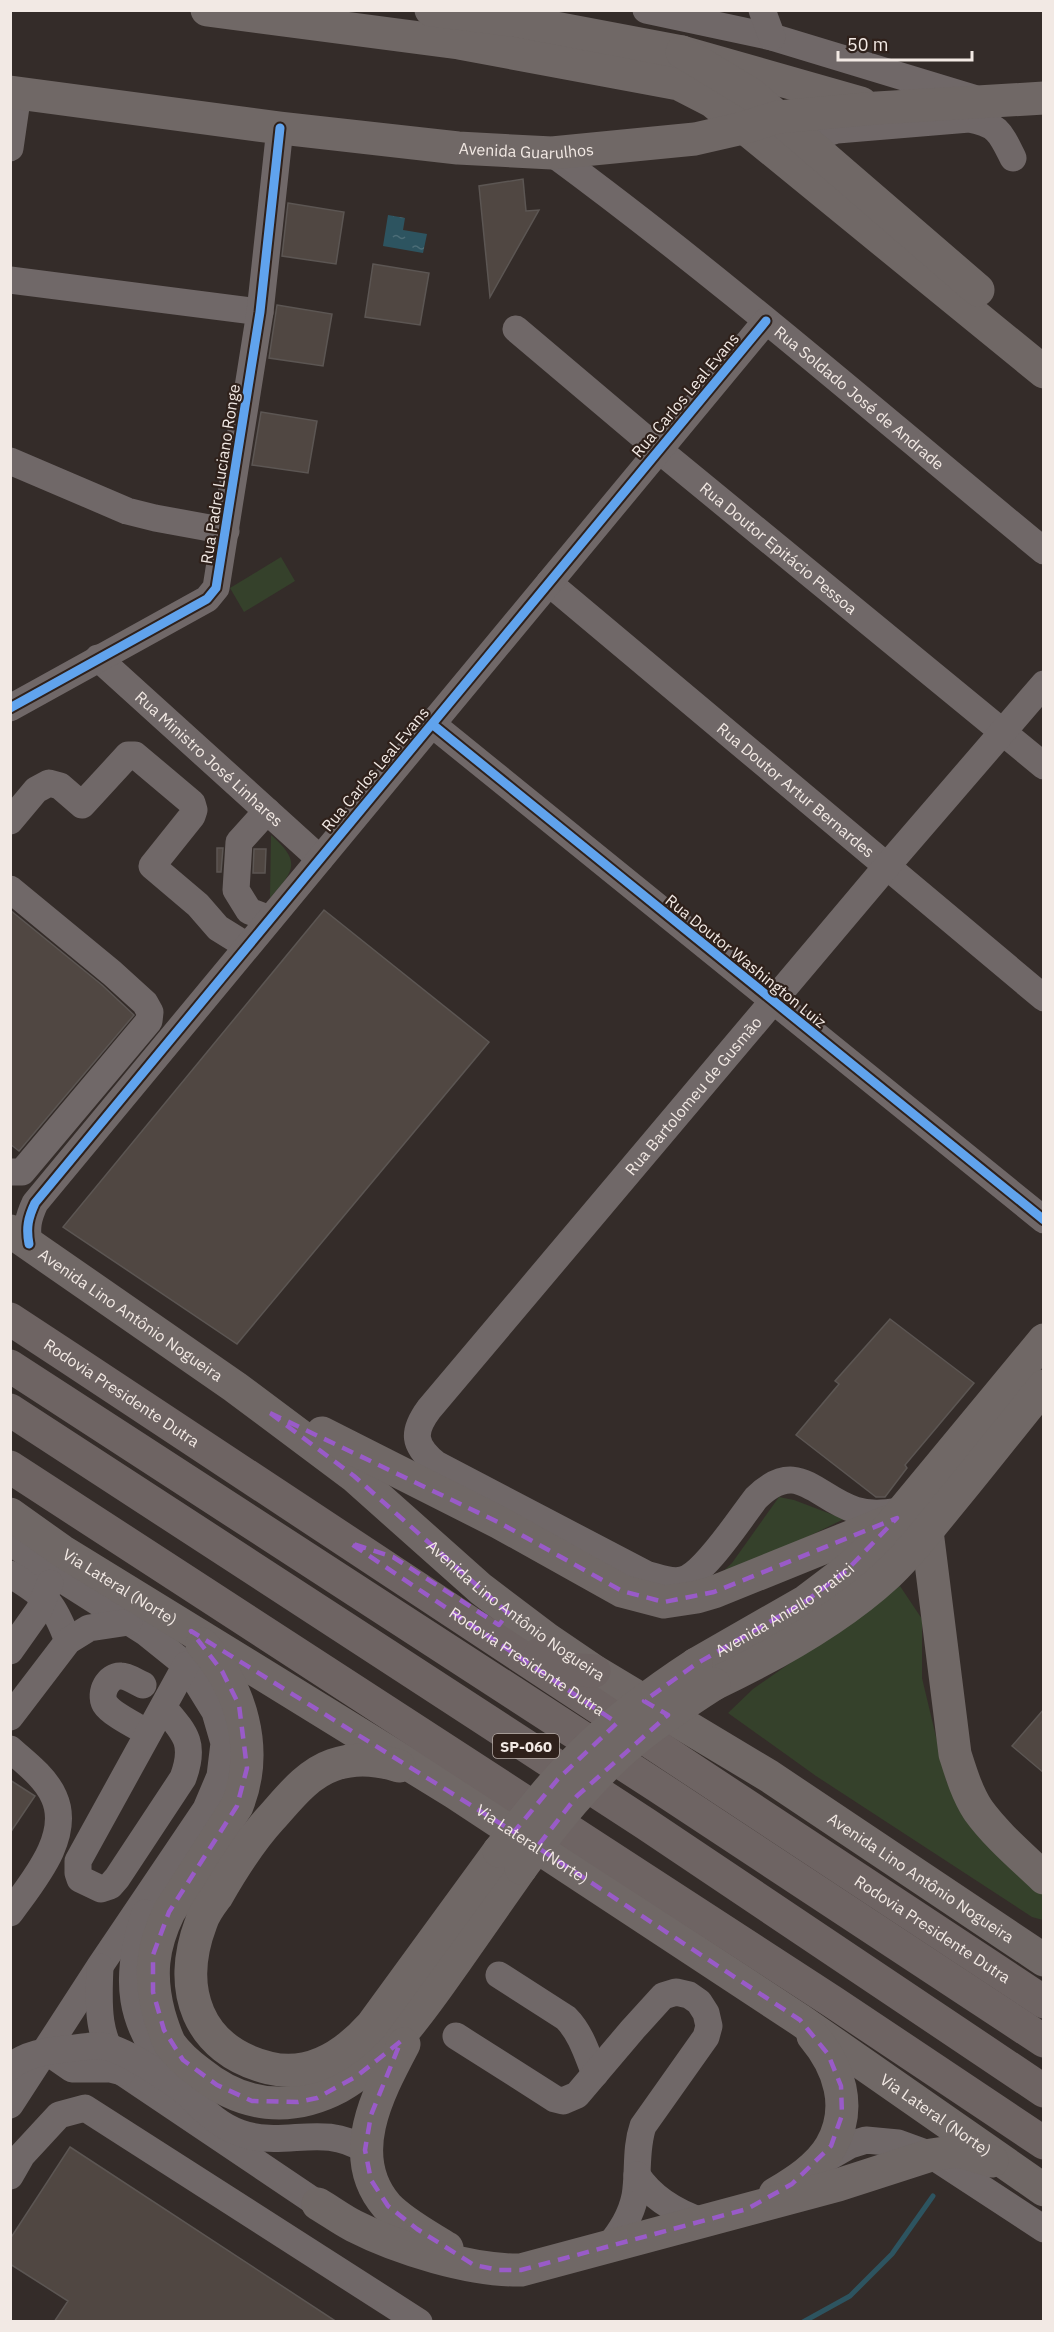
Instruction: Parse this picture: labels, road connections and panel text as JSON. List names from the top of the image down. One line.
{"streets":{"highway":["Rodovia Presidente Dutra","SP-060"],"main road":["Avenida Guarulhos","Avenida Lino Antônio Nogueira","Via Lateral (Norte)","Avenida Aniello Pratici"],"street":["Rua Carlos Leal Evans","Rua Soldado José de Andrade","Rua Padre Luciano Ronge","Rua Doutor Epitácio Pessoa","Rua Ministro José Linhares","Rua Doutor Artur Bernardes","Rua Doutor Washington Luiz","Rua Bartolomeu de Gusmão"]},"crossings":[["Avenida Guarulhos","Rua Soldado José de Andrade"],["Avenida Guarulhos","Rua Padre Luciano Ronge"],["Rua Carlos Leal Evans","Rua Soldado José de Andrade"],["Rua Carlos Leal Evans","Rua Doutor Epitácio Pessoa"],["Rua Carlos Leal Evans","Rua Ministro José Linhares"],["Rua Carlos Leal Evans","Rua Doutor Artur Bernardes"],["Rua Carlos Leal Evans","Rua Doutor Washington Luiz"],["Rua Carlos Leal Evans","Avenida Lino Antônio Nogueira"],["Rua Padre Luciano Ronge","Rua Ministro José Linhares"],["Rua Doutor Epitácio Pessoa","Rua Bartolomeu de Gusmão"],["Rua Doutor Artur Bernardes","Rua Bartolomeu de Gusmão"],["Rua Doutor Washington Luiz","Rua Bartolomeu de Gusmão"],["Rua Bartolomeu de Gusmão","Avenida Aniello Pratici"]],"scale_bar":"50 m"}
